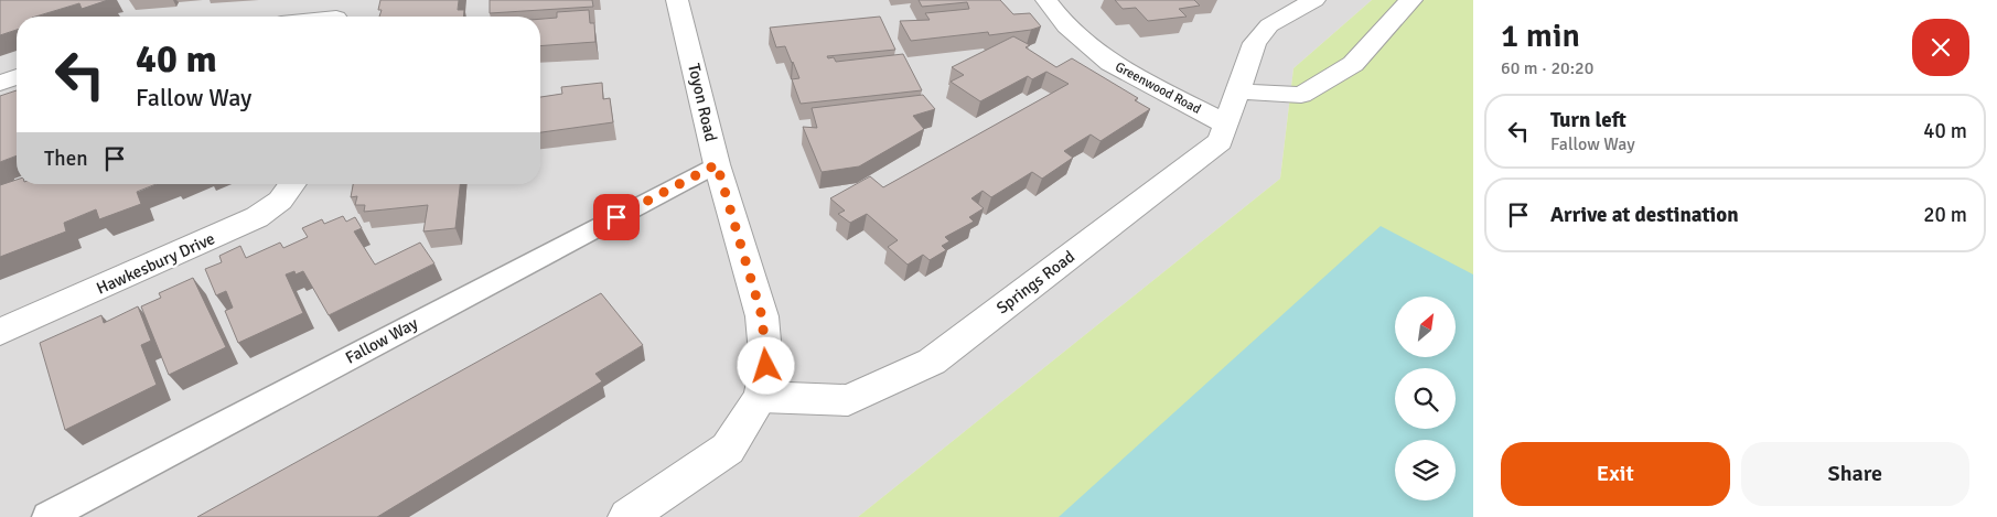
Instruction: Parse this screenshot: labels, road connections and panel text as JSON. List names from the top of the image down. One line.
{"streets":{"street":["Greenwood Road","Toyon Road","Hawkesbury Drive","Springs Road"],"lane":["Fallow Way"]},"crossings":[["Greenwood Road","Springs Road"],["Toyon Road","Springs Road"],["Toyon Road","Fallow Way"]],"north":"top right","page":{"heading":["1 min","60 m · 20:20"],"turn":["40 m","Fallow Way"],"list":[{"name":"Turn left","note":"Fallow Way","value":"40 m"},{"name":"Arrive at destination","value":"20 m"}],"then":"Then","buttons":["Exit","Share"]}}
